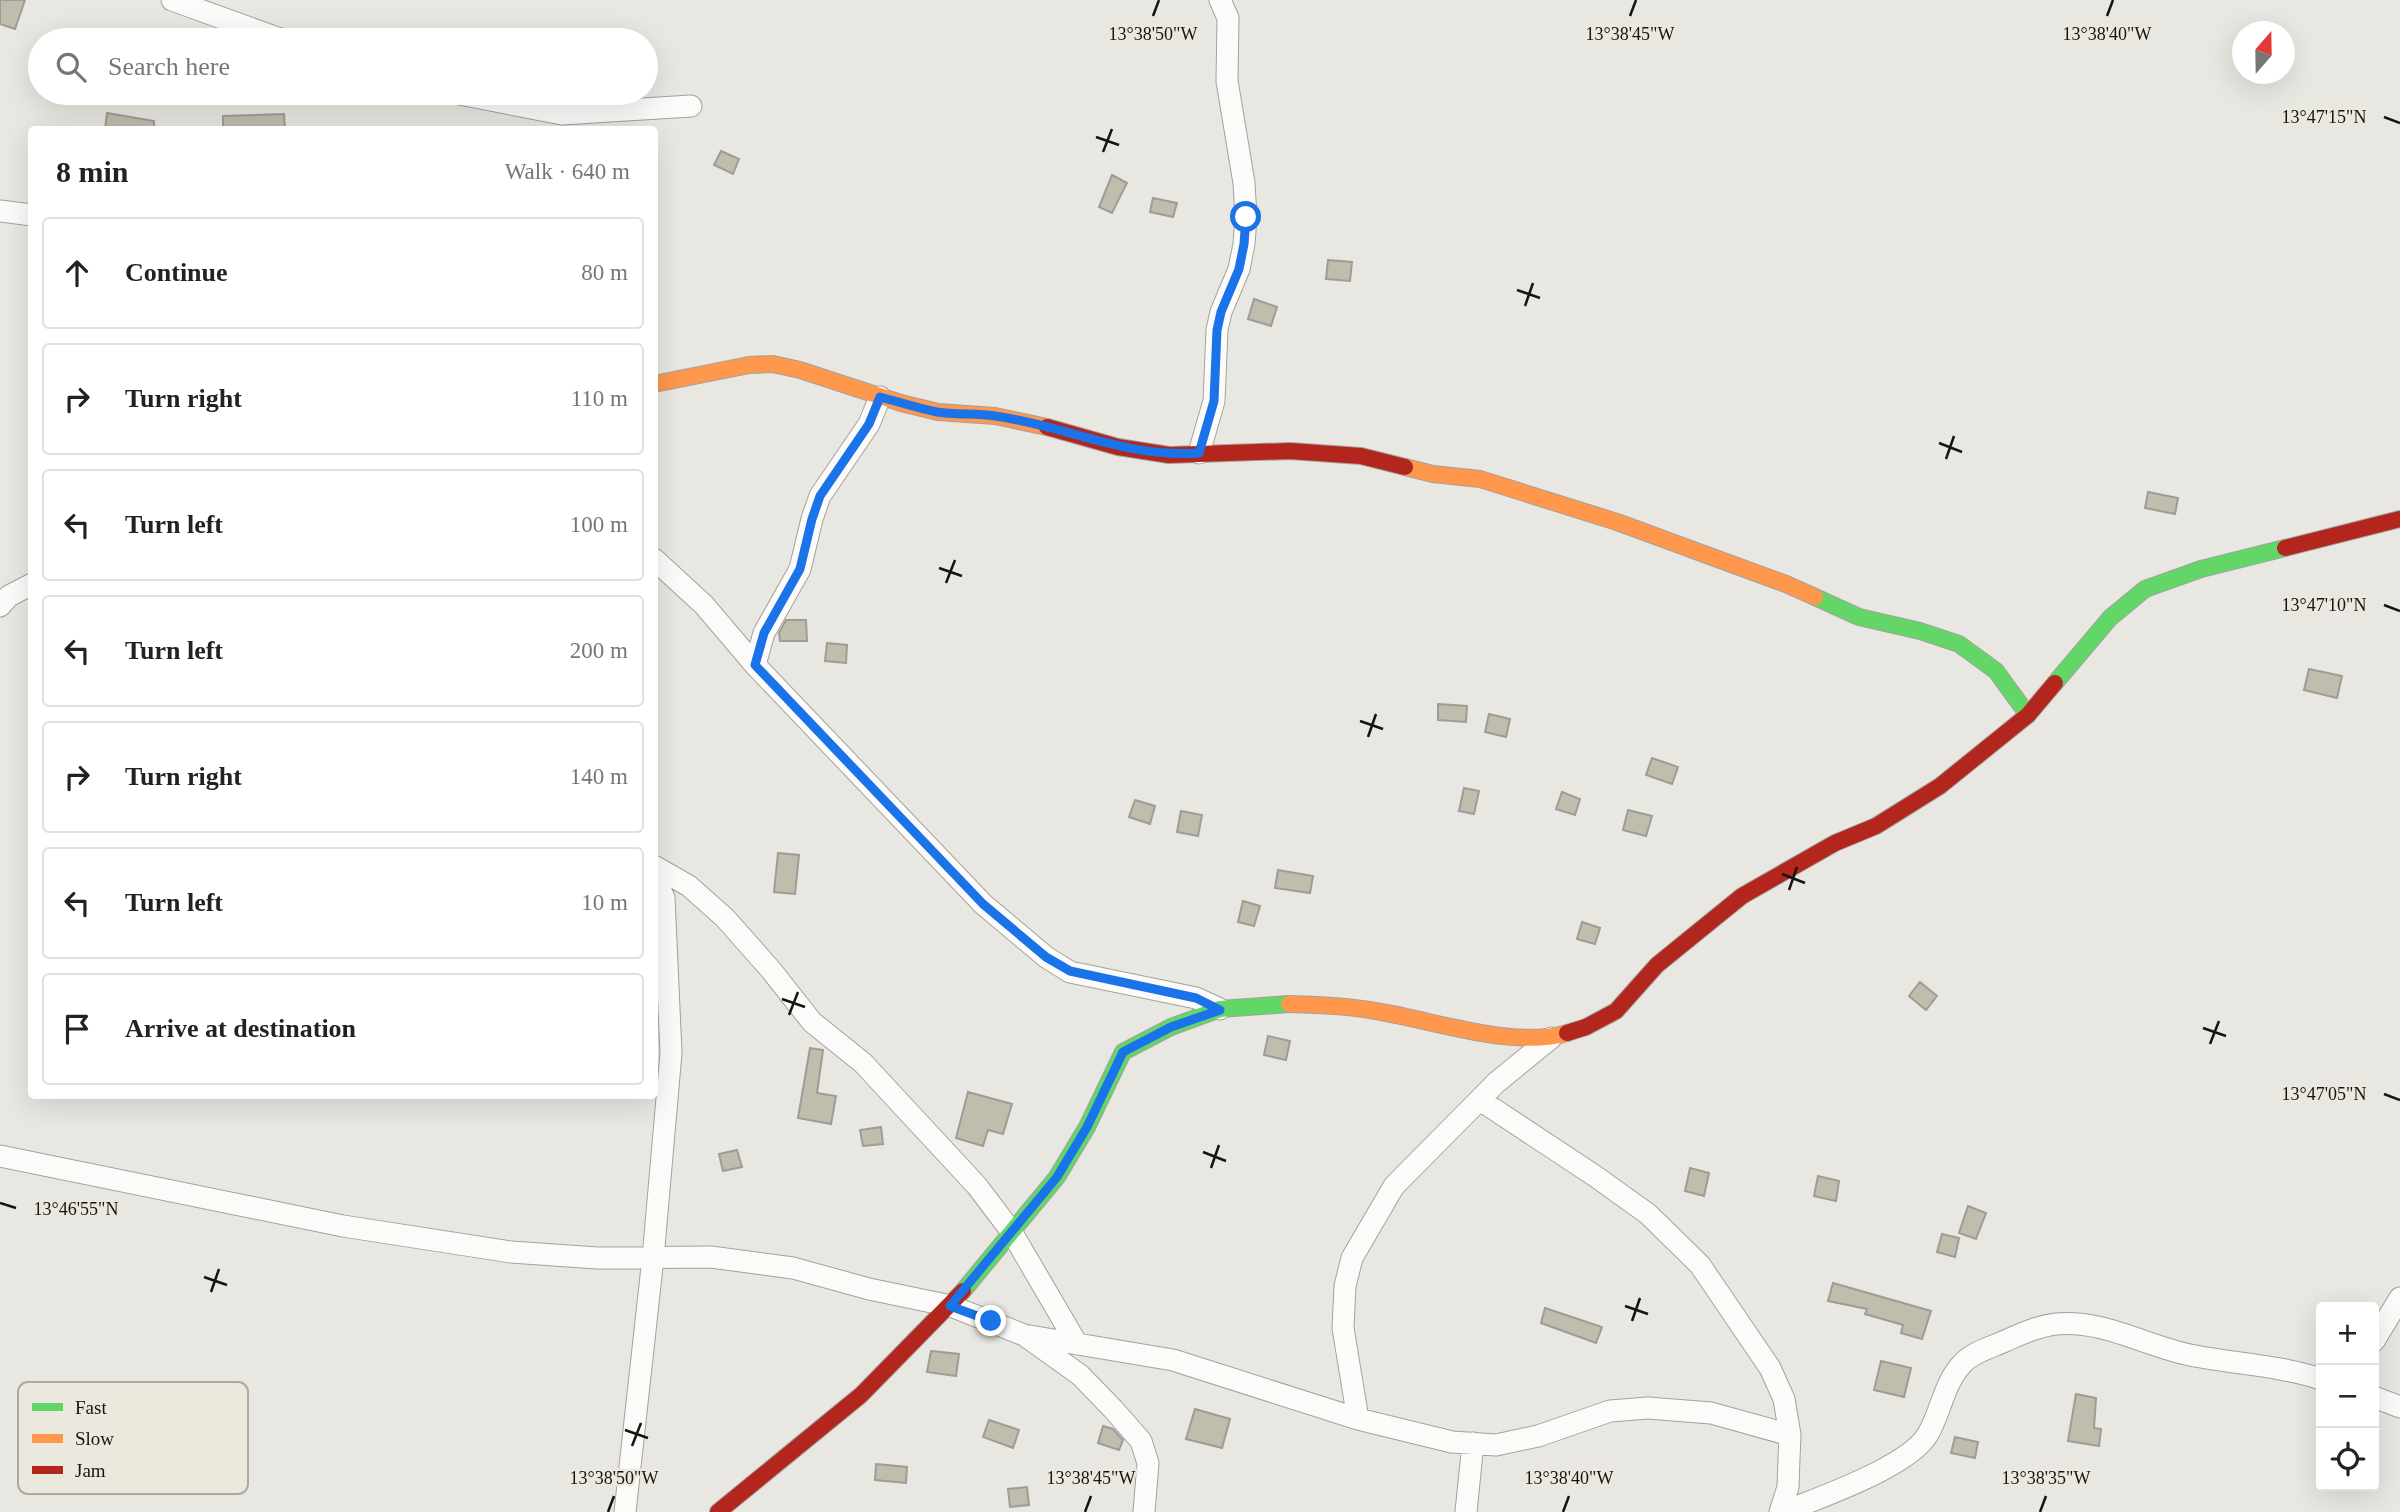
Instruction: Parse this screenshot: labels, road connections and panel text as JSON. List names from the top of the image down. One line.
{"legend":["Fast","Slow","Jam"],"north":"top","page":{"search":"Search here","heading":["8 min","Walk · 640 m"],"list":[["Continue","80 m"],["Turn right","110 m"],["Turn left","100 m"],["Turn left","200 m"],["Turn right","140 m"],["Turn left","10 m"],"Arrive at destination"],"map_buttons":["+","−"]},"coordinates":["13°38'50\"W","13°38'45\"W","13°38'40\"W","13°47'15\"N","13°47'10\"N","13°47'05\"N","13°46'55\"N","13°38'35\"W"]}
